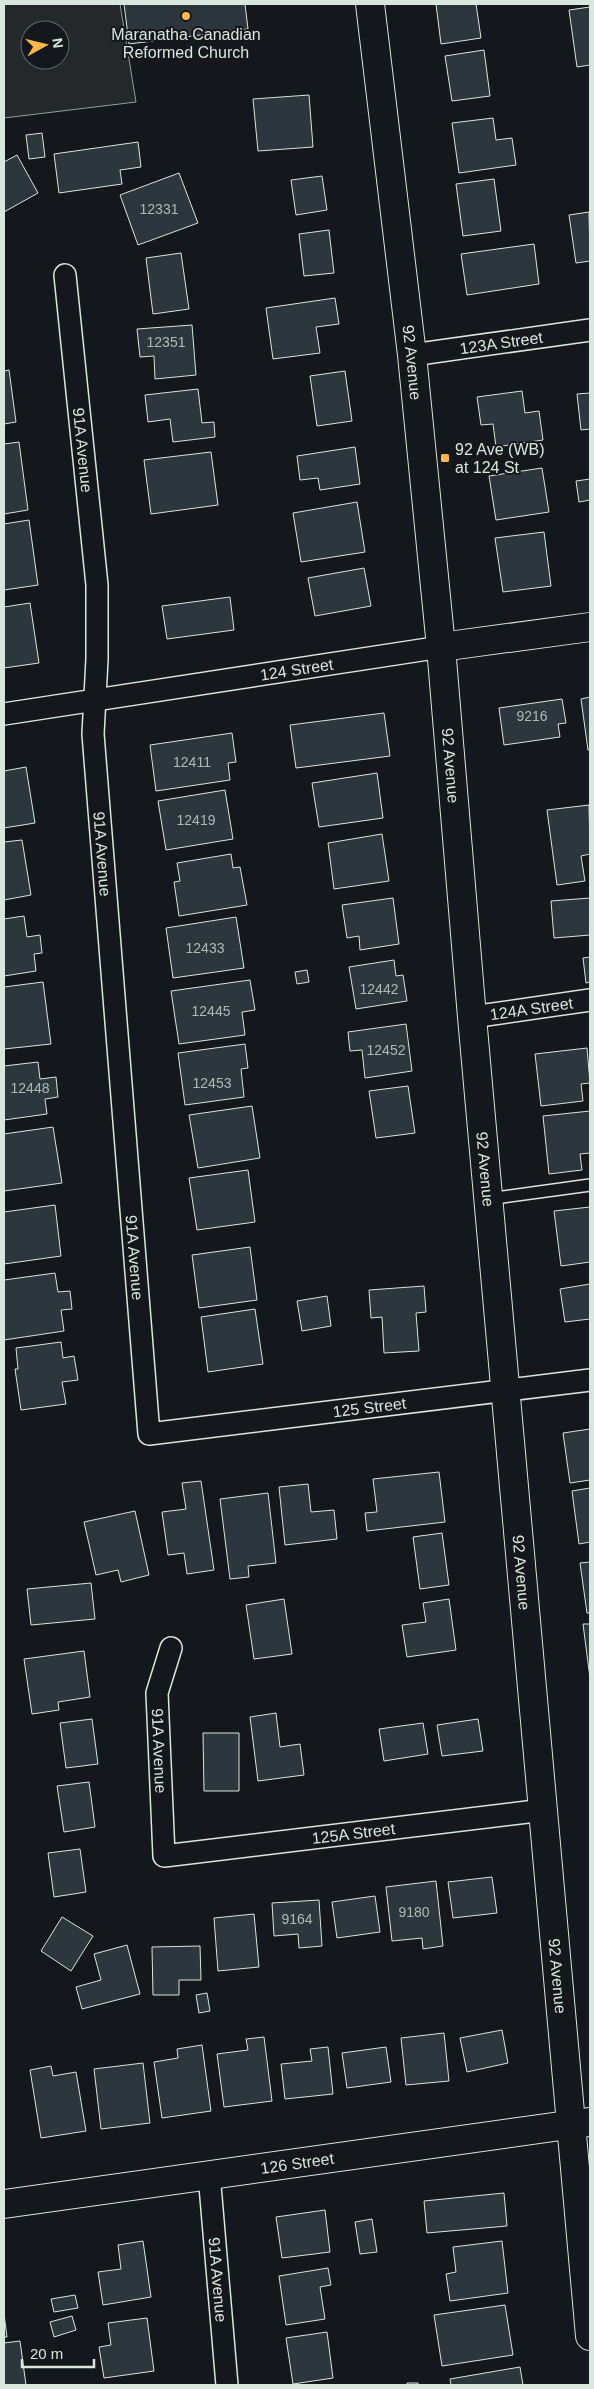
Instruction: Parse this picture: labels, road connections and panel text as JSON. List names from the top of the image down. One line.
{"streets":{"street":["123A Street","92 Avenue","91A Avenue","124 Street","124A Street","125 Street","125A Street","126 Street"]},"crossings":[["123A Street","92 Avenue"],["92 Avenue","124 Street"],["92 Avenue","124A Street"],["92 Avenue","125 Street"],["92 Avenue","125A Street"],["92 Avenue","126 Street"],["91A Avenue","124 Street"],["91A Avenue","125 Street"],["91A Avenue","125A Street"],["91A Avenue","126 Street"]],"places":{"other":["Maranatha Canadian Reformed Church"],"transit":["92 Ave (WB) at 124 St"]},"house_numbers":["12331","12351","9216","12411","12419","12433","12442","12445","12452","12453","12448","9180","9164"],"scale_bar":"20 m","north":"right"}
